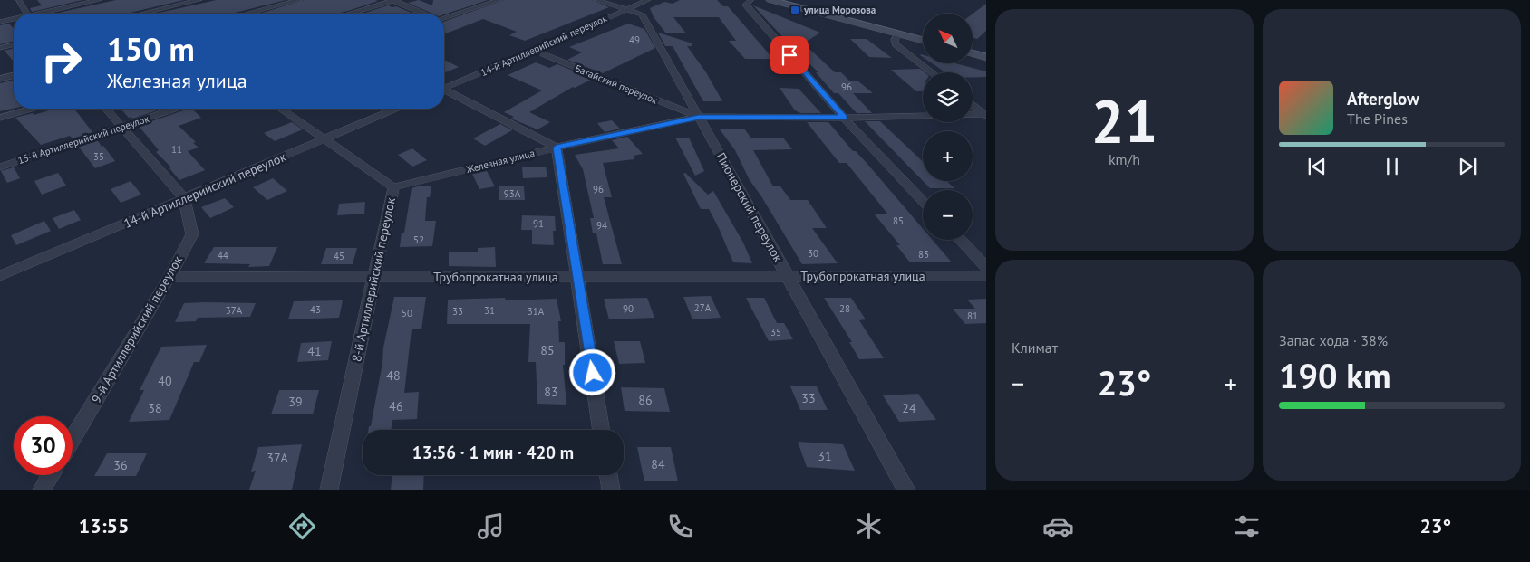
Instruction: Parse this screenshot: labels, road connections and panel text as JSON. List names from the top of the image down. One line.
{"streets":{"street":["14-й Артиллерийский переулок","Батайский переулок","15-й Артиллерийский переулок","Железная улица","Пионерский переулок","Трубопрокатная улица","8-й Артиллерийский переулок","9-й Артиллерийский переулок"]},"crossings":[["14-й Артиллерийский переулок","Батайский переулок"],["14-й Артиллерийский переулок","Пионерский переулок"],["14-й Артиллерийский переулок","8-й Артиллерийский переулок"],["14-й Артиллерийский переулок","9-й Артиллерийский переулок"],["Батайский переулок","Железная улица"],["Батайский переулок","Пионерский переулок"],["Железная улица","Пионерский переулок"],["Железная улица","8-й Артиллерийский переулок"],["Пионерский переулок","Трубопрокатная улица"],["Трубопрокатная улица","8-й Артиллерийский переулок"],["Трубопрокатная улица","9-й Артиллерийский переулок"]],"places":{"transit":["улица Морозова"]},"house_numbers":["49","96","11","35","96","93А","85","91","94","52","30","83","44","45","27А","90","28","43","37А","31","33","31А","50","81","35","85","41","48","40","83","33","86","39","46","38","24","31","37А","84","36"],"north":"top left","page":{"tile":[["21","km/h"],"Климат",["Запас хода · 38%","190 km"]],"map_buttons":["+","−"],"turn":["150 m","Железная улица"],"song":["Afterglow","The Pines"],"heat":["−","23°","+"],"limit":"30","trip":"13:56 · 1 мин · 420 m","tabs":["13:55","23°"]}}
